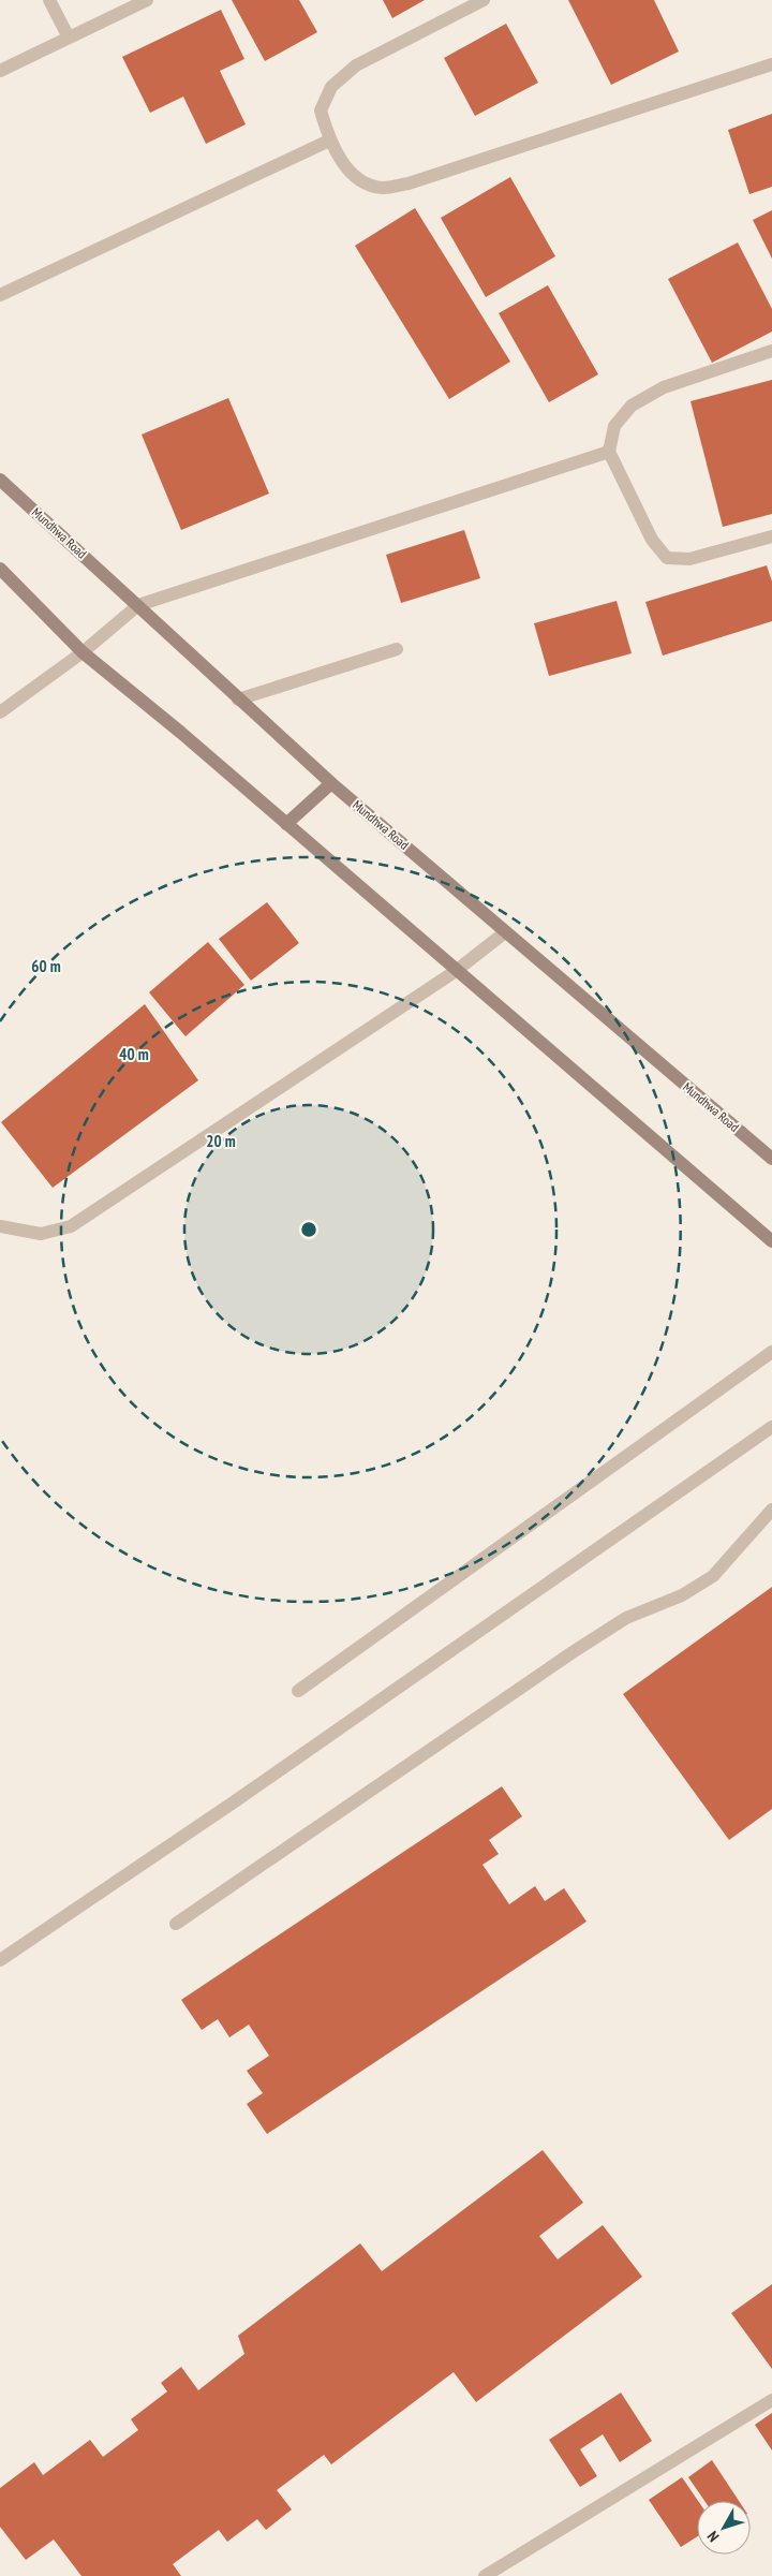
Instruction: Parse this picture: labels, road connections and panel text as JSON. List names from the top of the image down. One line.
{"streets":{"main road":["Mundhwa Road"]},"north":"bottom left","rings":["60 m","40 m","20 m"]}
